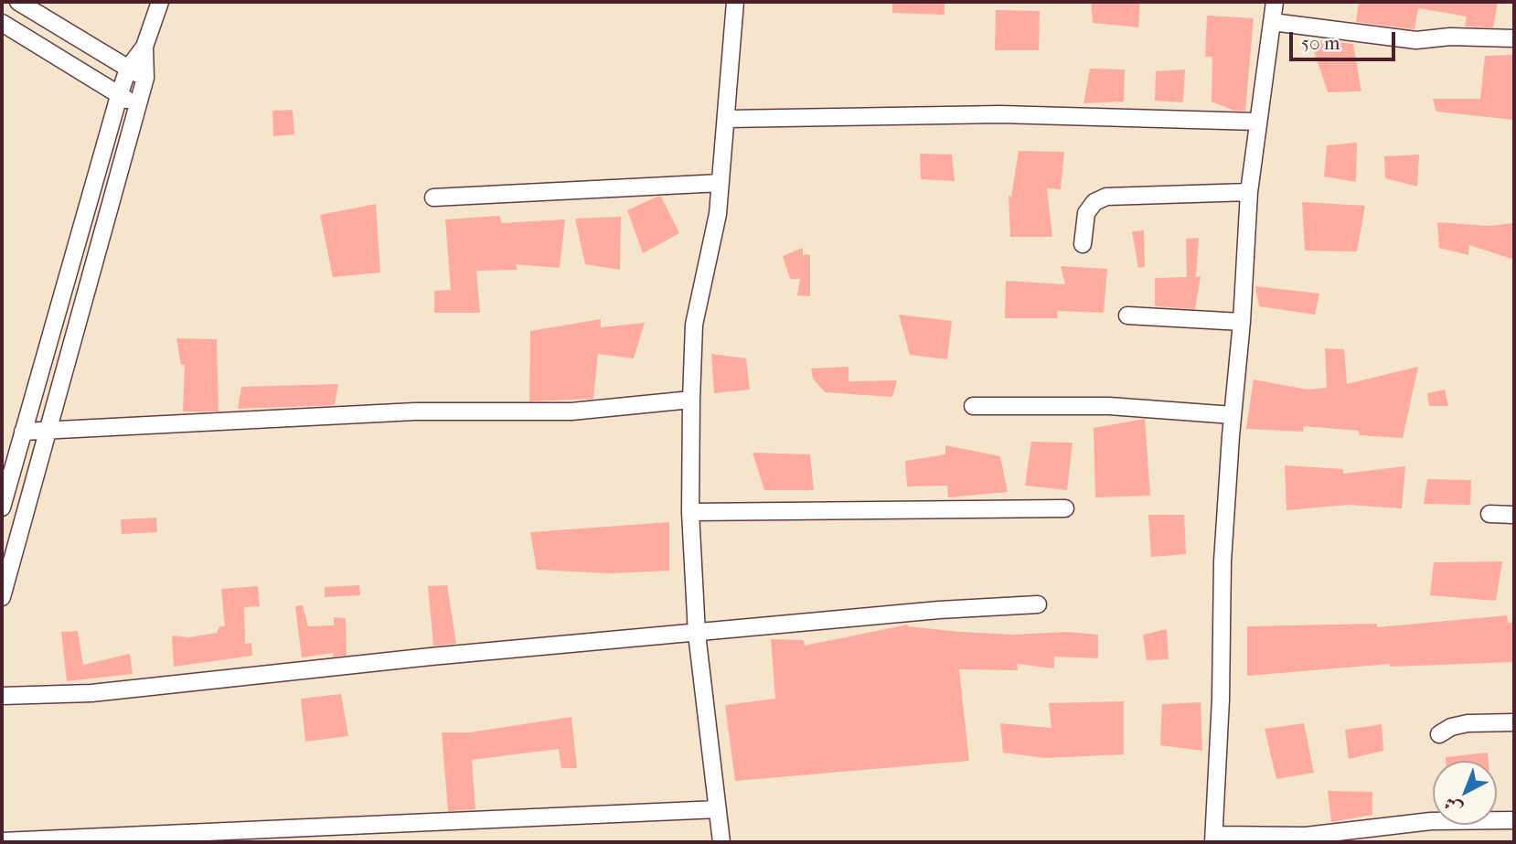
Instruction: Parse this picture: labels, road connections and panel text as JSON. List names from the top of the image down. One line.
{"scale_bar":"50 m","north":"bottom left"}
